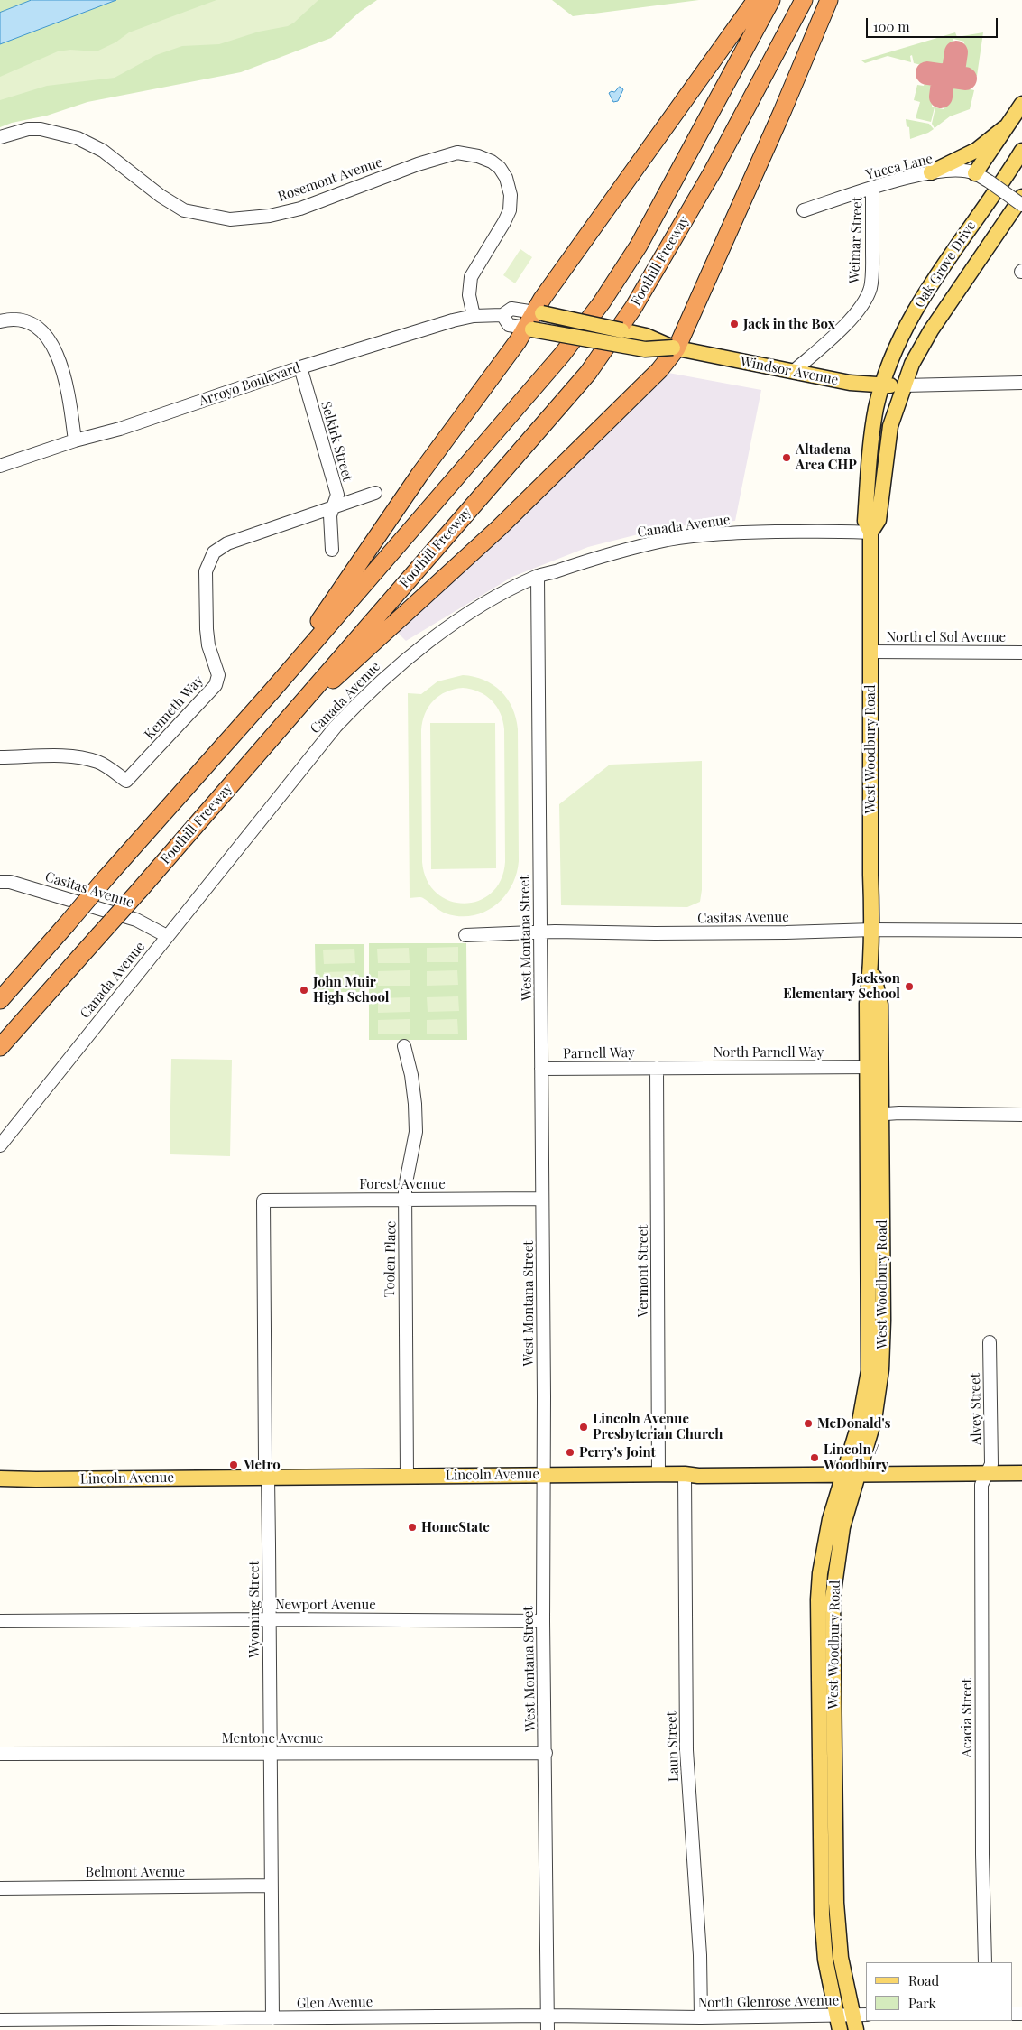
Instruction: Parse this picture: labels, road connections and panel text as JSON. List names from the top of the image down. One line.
{"streets":{"highway":["Foothill Freeway"],"main road":["Oak Grove Drive","Windsor Avenue","Arroyo Boulevard","West Woodbury Road","Lincoln Avenue"],"street":["Yucca Lane","Rosemont Avenue","Weimar Street","Selkirk Street","Canada Avenue","North el Sol Avenue","Kenneth Way","Casitas Avenue","West Montana Street","North Parnell Way","Parnell Way","Forest Avenue","Toolen Place","Vermont Street","Alvey Street","Newport Avenue","Wyoming Street","Acacia Street","Mentone Avenue","Laun Street","Belmont Avenue","North Glenrose Avenue","Glen Avenue"]},"crossings":[["Yucca Lane","Weimar Street"],["Rosemont Avenue","Arroyo Boulevard"],["Weimar Street","Windsor Avenue"],["Oak Grove Drive","Windsor Avenue"],["Oak Grove Drive","West Woodbury Road"],["Windsor Avenue","Arroyo Boulevard"],["Windsor Avenue","West Woodbury Road"],["Arroyo Boulevard","Selkirk Street"],["Selkirk Street","Kenneth Way"],["Canada Avenue","West Woodbury Road"],["Canada Avenue","Casitas Avenue"],["Canada Avenue","West Montana Street"],["North el Sol Avenue","West Woodbury Road"],["West Woodbury Road","Casitas Avenue"],["West Woodbury Road","North Parnell Way"],["West Woodbury Road","Lincoln Avenue"],["West Woodbury Road","North Glenrose Avenue"],["Casitas Avenue","West Montana Street"],["West Montana Street","Parnell Way"],["West Montana Street","Forest Avenue"],["West Montana Street","Lincoln Avenue"],["West Montana Street","Newport Avenue"],["West Montana Street","Mentone Avenue"],["West Montana Street","Glen Avenue"],["North Parnell Way","Parnell Way"],["North Parnell Way","Vermont Street"],["Parnell Way","Vermont Street"],["Forest Avenue","Toolen Place"],["Forest Avenue","Wyoming Street"],["Toolen Place","Lincoln Avenue"],["Vermont Street","Lincoln Avenue"],["Alvey Street","Lincoln Avenue"],["Alvey Street","Acacia Street"],["Lincoln Avenue","Wyoming Street"],["Lincoln Avenue","Acacia Street"],["Lincoln Avenue","Laun Street"],["Newport Avenue","Wyoming Street"],["Wyoming Street","Mentone Avenue"],["Wyoming Street","Belmont Avenue"],["Wyoming Street","Glen Avenue"],["Laun Street","North Glenrose Avenue"],["North Glenrose Avenue","Glen Avenue"]],"places":["Jack in the Box","Altadena Area CHP","Jackson Elementary School","John Muir High School","McDonald's","Lincoln Avenue Presbyterian Church","Perry's Joint","Lincoln / Woodbury","Metro","HomeState"],"legend":["Road","Park"],"scale_bar":"100 m"}
